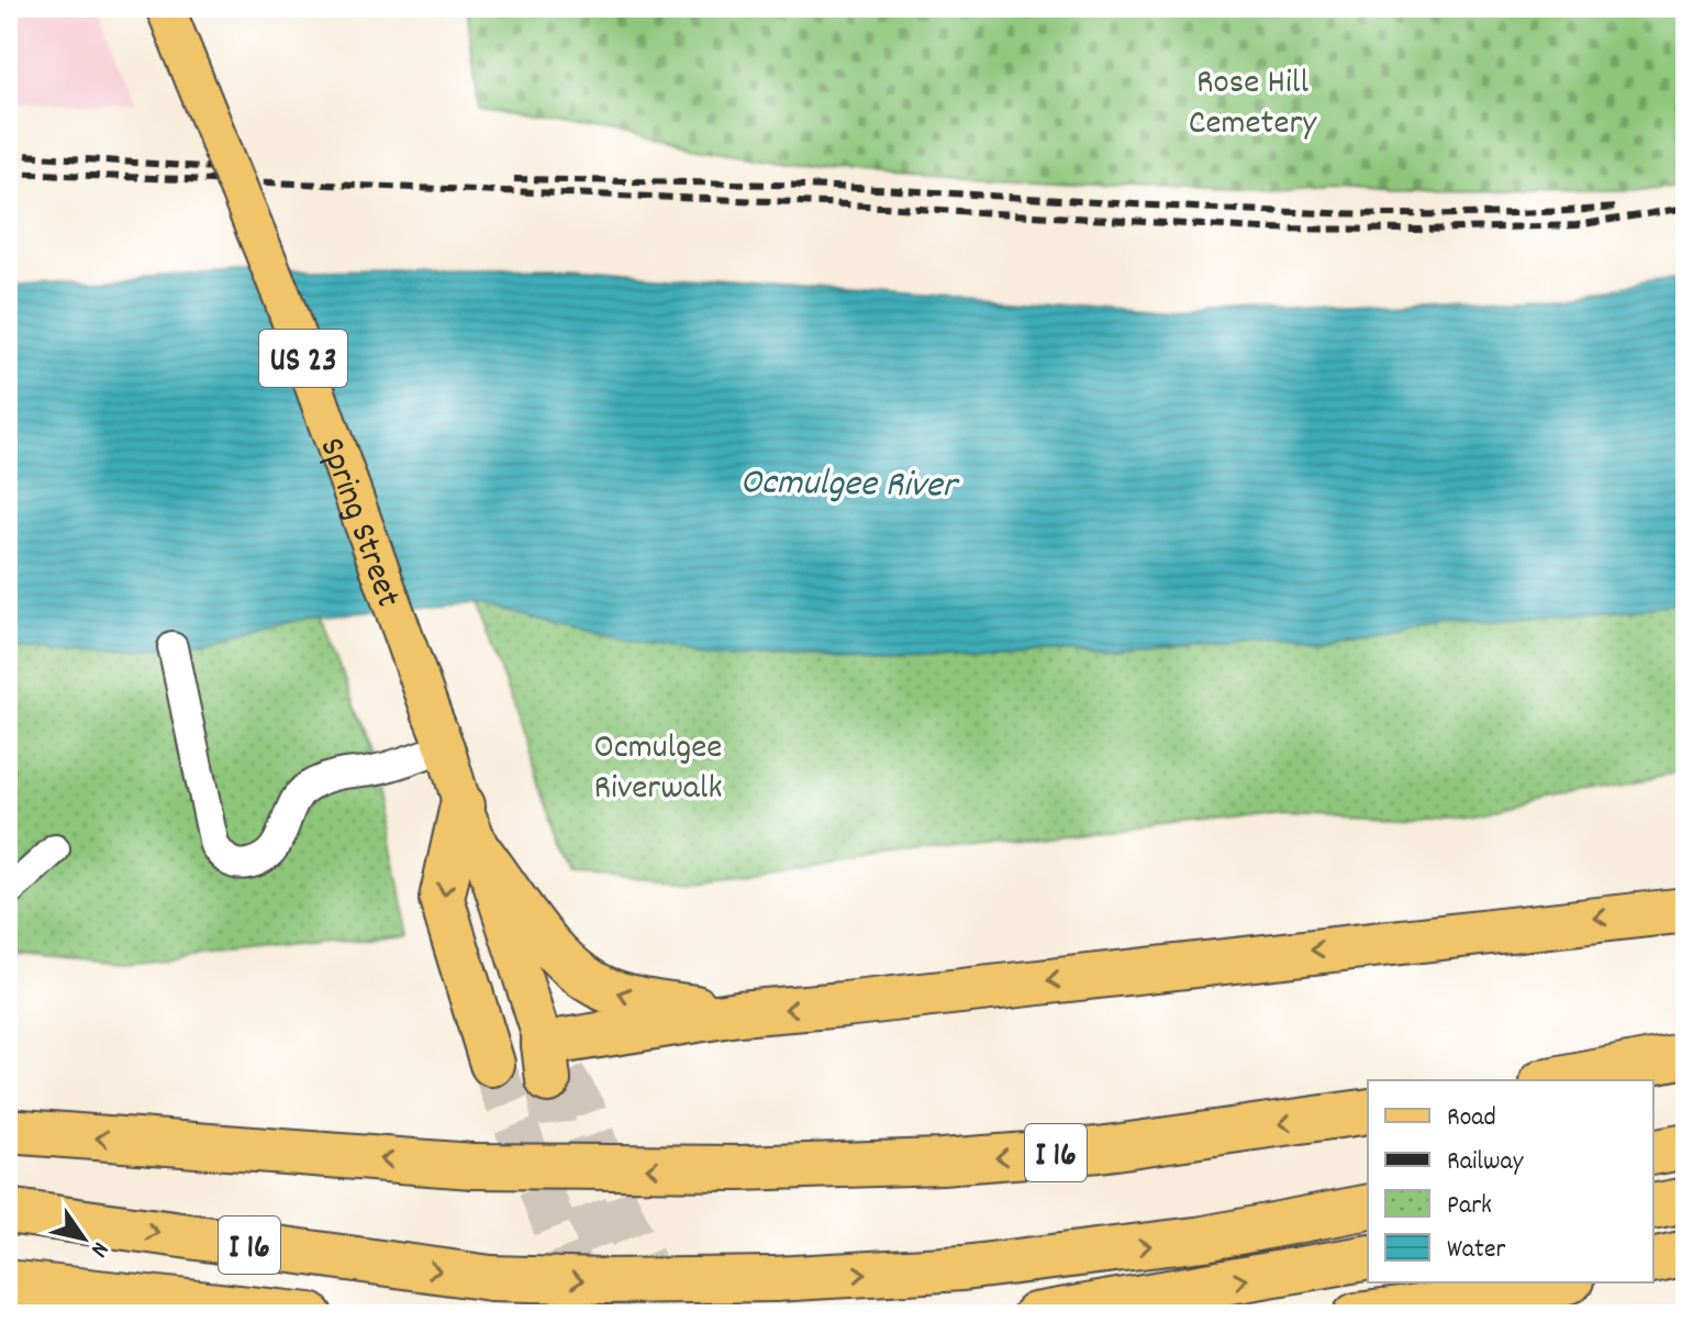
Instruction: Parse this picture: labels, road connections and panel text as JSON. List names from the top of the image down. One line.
{"streets":{"highway":["I 16"],"main road":["US 23","Spring Street"]},"water":["Ocmulgee River"],"parks":["Rose Hill Cemetery","Ocmulgee Riverwalk"],"legend":["Road","Railway","Park","Water"],"north":"bottom right"}
